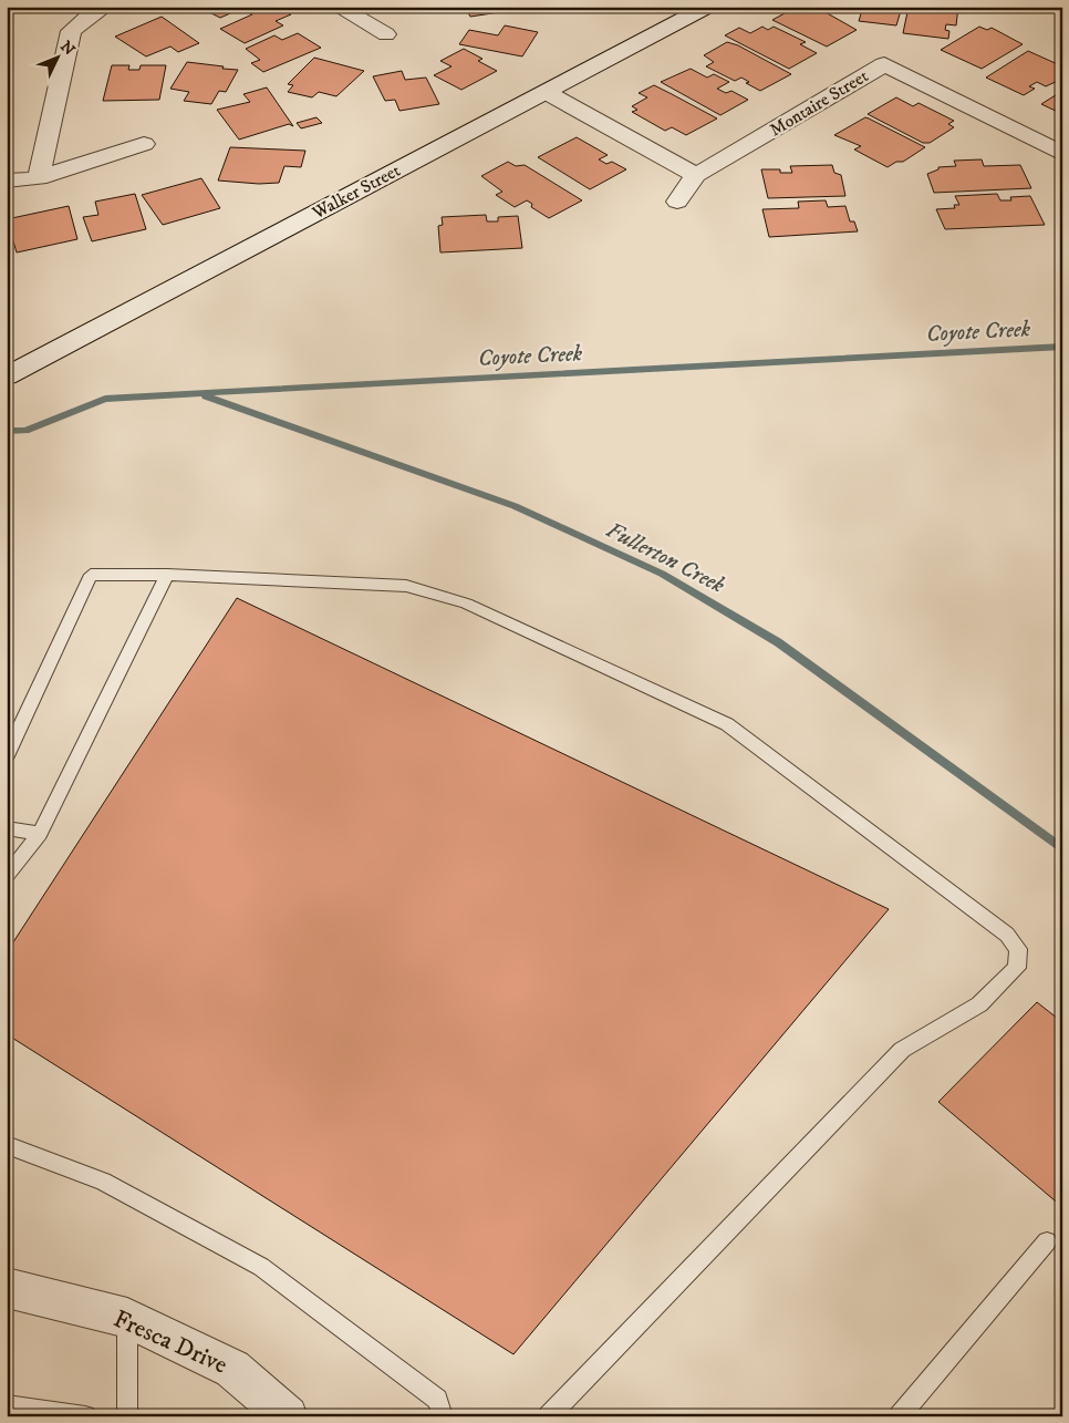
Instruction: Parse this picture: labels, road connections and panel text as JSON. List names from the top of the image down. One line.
{"streets":{"street":["Montaire Street","Walker Street","Fresca Drive"]},"water":["Coyote Creek","Fullerton Creek"],"north":"top right"}
